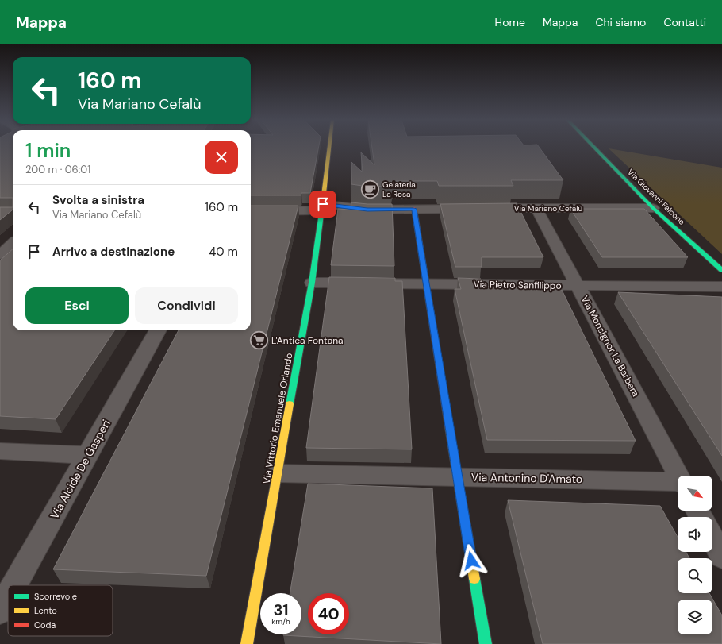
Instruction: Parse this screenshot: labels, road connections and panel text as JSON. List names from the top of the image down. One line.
{"streets":{"street":["Via Giovanni Falcone","Via Mariano Cefalù","Via Pietro Sanfilippo","Via Monsignor La Barbera","Via Vittorio Emanuele Orlando","Via Alcide De Gasperi","Via Antonino D'Amato"]},"crossings":[["Via Giovanni Falcone","Via Mariano Cefalù"],["Via Mariano Cefalù","Via Monsignor La Barbera"],["Via Mariano Cefalù","Via Vittorio Emanuele Orlando"],["Via Pietro Sanfilippo","Via Monsignor La Barbera"],["Via Pietro Sanfilippo","Via Vittorio Emanuele Orlando"],["Via Vittorio Emanuele Orlando","Via Antonino D'Amato"]],"places":{"cafe":["Gelateria La Rosa"],"supermarket":["L'Antica Fontana"]},"legend":["Scorrevole","Lento","Coda"],"north":"bottom right","page":{"header":"Mappa","nav":["Home","Mappa","Chi siamo","Contatti"],"turn":["160 m","Via Mariano Cefalù"],"heading":["1 min","200 m · 06:01"],"list":[{"name":"Svolta a sinistra","note":"Via Mariano Cefalù","value":"160 m"},{"name":"Arrivo a destinazione","value":"40 m"}],"buttons":["Esci","Condividi"],"speed":"31 km/h","limit":"40"}}
